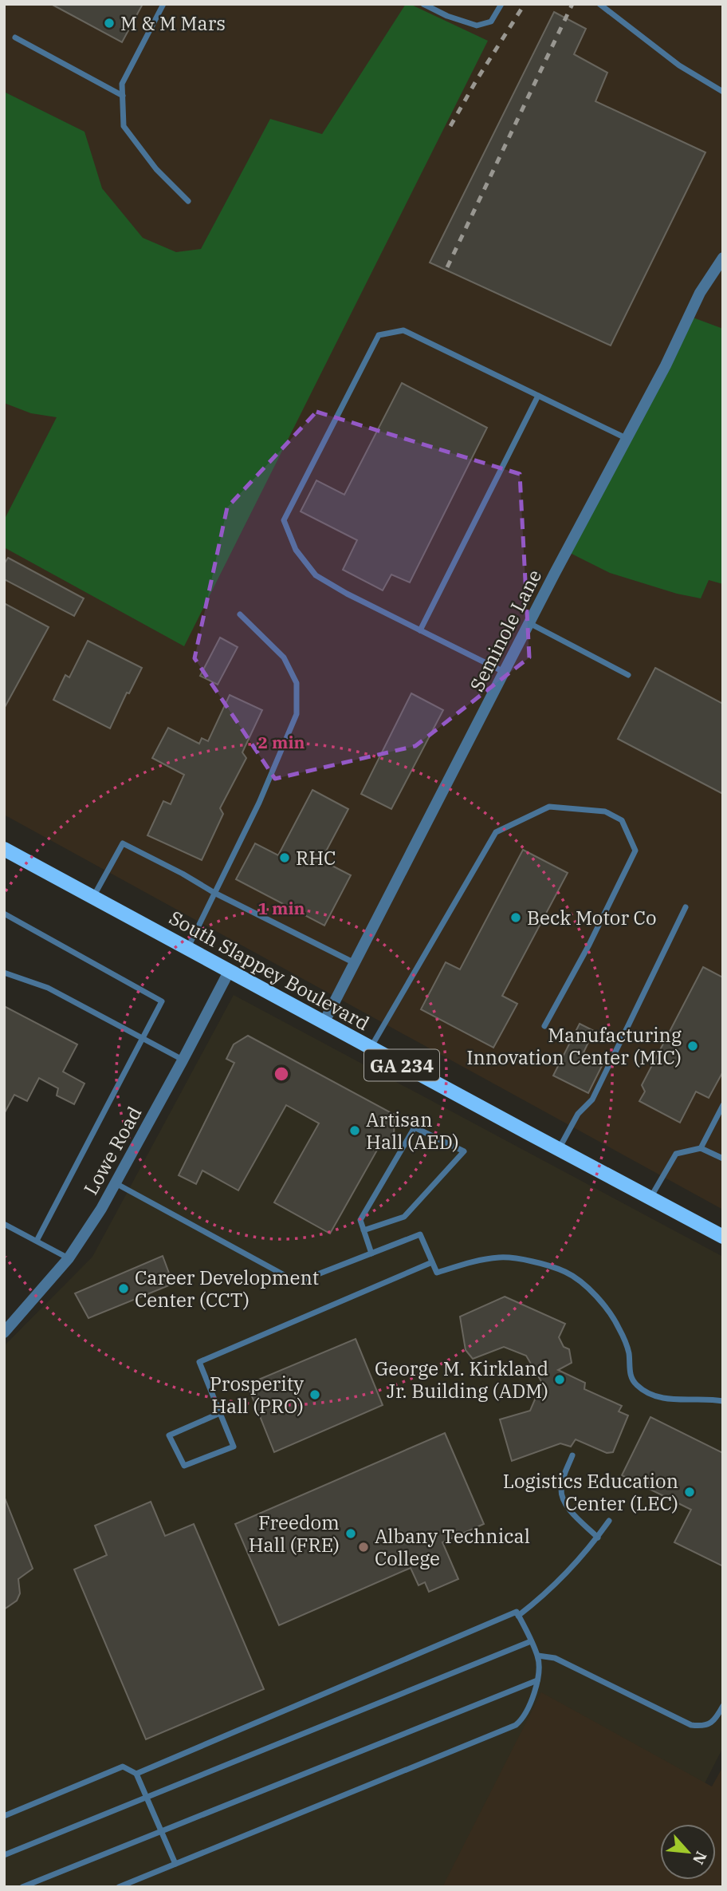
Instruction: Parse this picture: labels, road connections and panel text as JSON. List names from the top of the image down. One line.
{"streets":{"main road":["South Slappey Boulevard","GA 234"],"street":["Seminole Lane","Lowe Road"]},"crossings":[["Seminole Lane","South Slappey Boulevard"],["South Slappey Boulevard","Lowe Road"]],"places":["M & M Mars","RHC","Beck Motor Co","Manufacturing Innovation Center (MIC)","Artisan Hall (AED)","Career Development Center (CCT)","George M. Kirkland Jr. Building (ADM)","Prosperity Hall (PRO)","Logistics Education Center (LEC)","Freedom Hall (FRE)","Albany Technical College"],"north":"bottom right","rings":["2 min","1 min"]}
